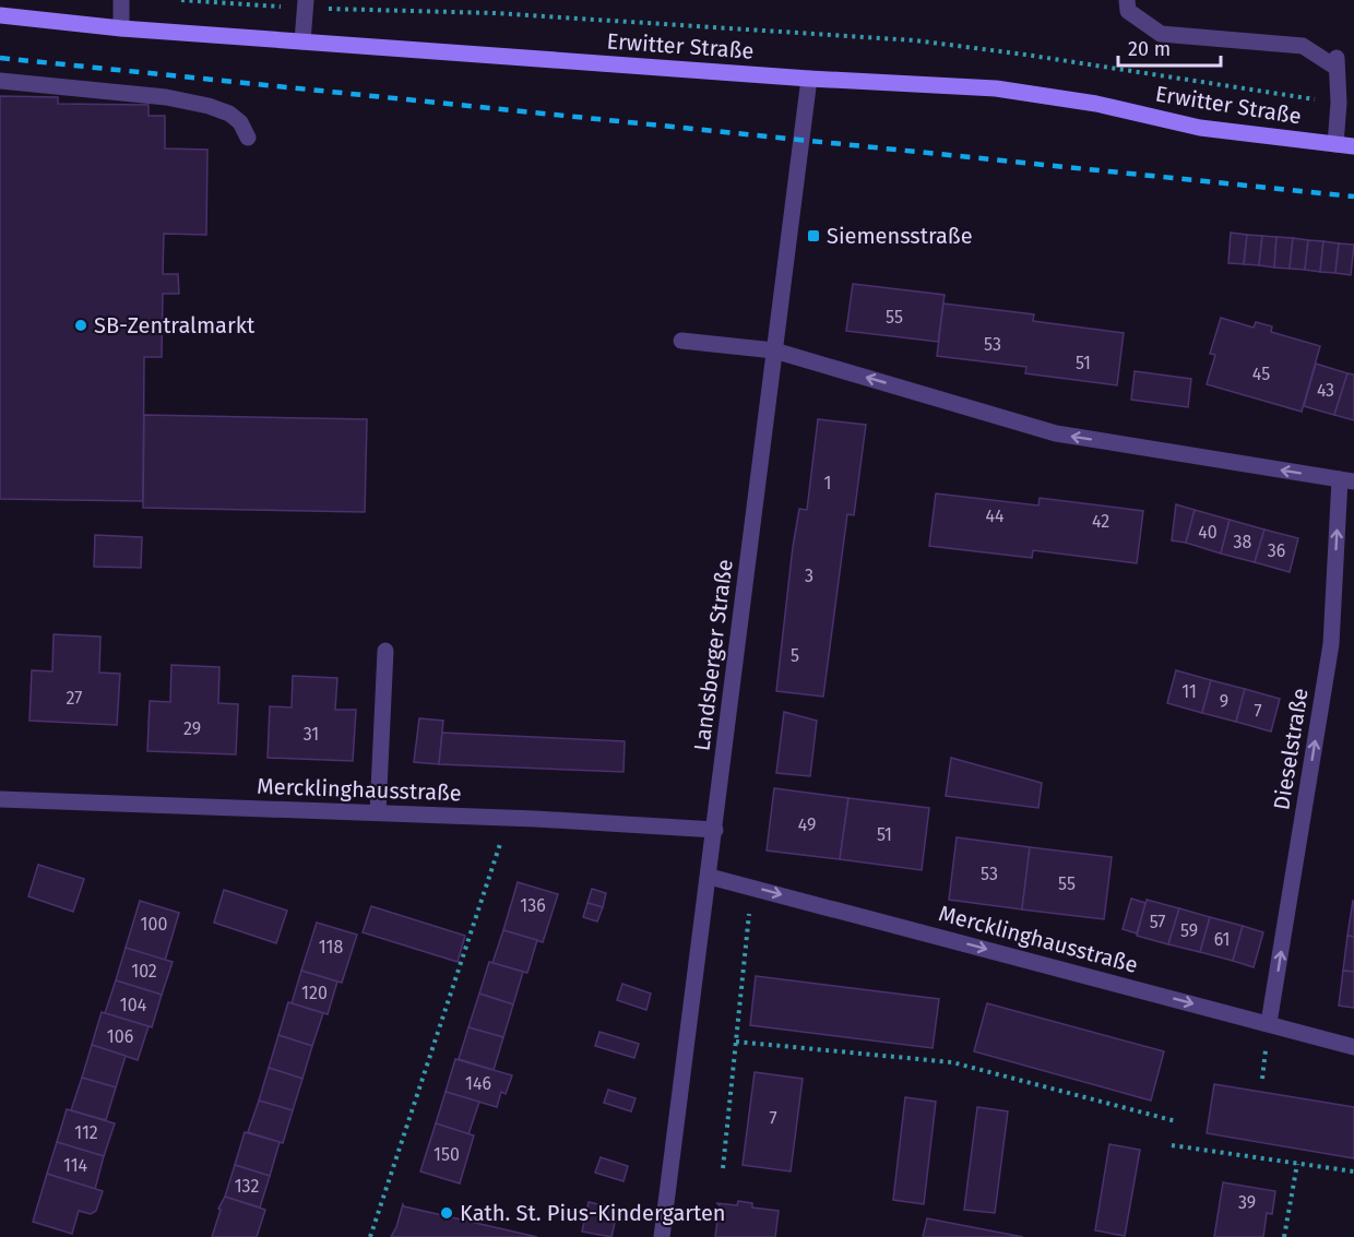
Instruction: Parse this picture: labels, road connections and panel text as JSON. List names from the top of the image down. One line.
{"streets":{"main road":["Erwitter Straße"],"street":["Landsberger Straße","Dieselstraße","Mercklinghausstraße"]},"crossings":[["Erwitter Straße","Landsberger Straße"],["Landsberger Straße","Mercklinghausstraße"],["Dieselstraße","Mercklinghausstraße"]],"one_way":["Dieselstraße","Mercklinghausstraße"],"places":{"transit":["Siemensstraße"],"other":["SB-Zentralmarkt","Kath. St. Pius-Kindergarten"]},"house_numbers":["55","53","51","45","43","1","44","42","40","38","36","3","5","11","27","9","7","29","31","49","51","53","55","136","57","100","59","61","118","102","120","104","106","146","7","112","150","114","132","39"],"scale_bar":"20 m"}
